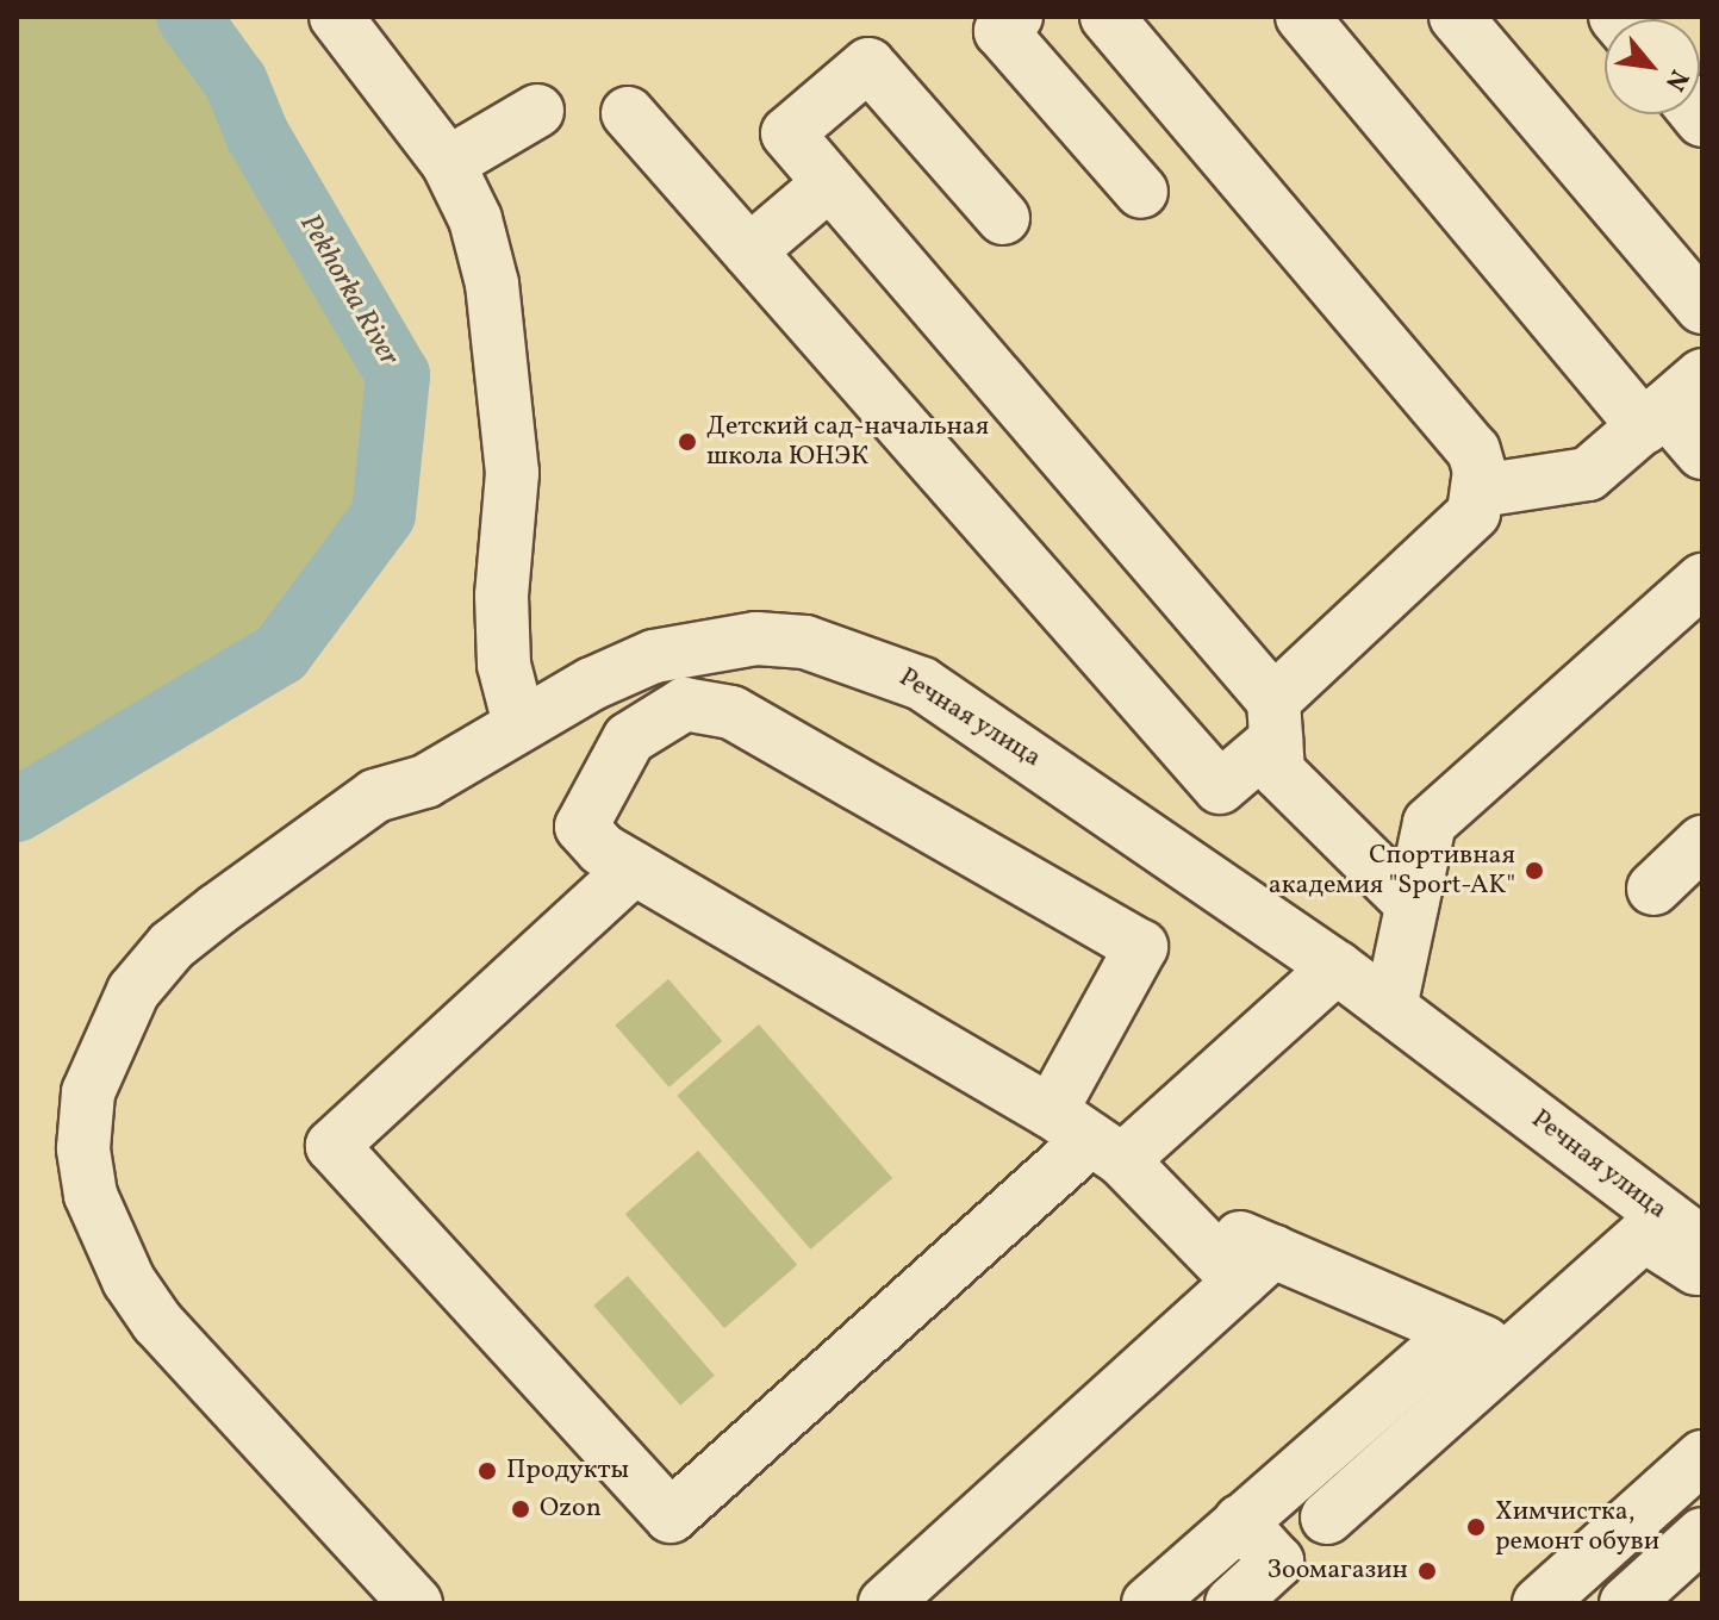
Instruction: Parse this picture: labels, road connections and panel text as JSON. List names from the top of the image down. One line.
{"streets":{"street":["Речная улица"]},"water":["Pekhorka River"],"places":["Детский сад-начальная школа ЮНЭК","Спортивная академия \"Sport-AK\"","Продукты","Ozon","Химчистка, ремонт обуви","Зоомагазин"],"north":"bottom right"}
